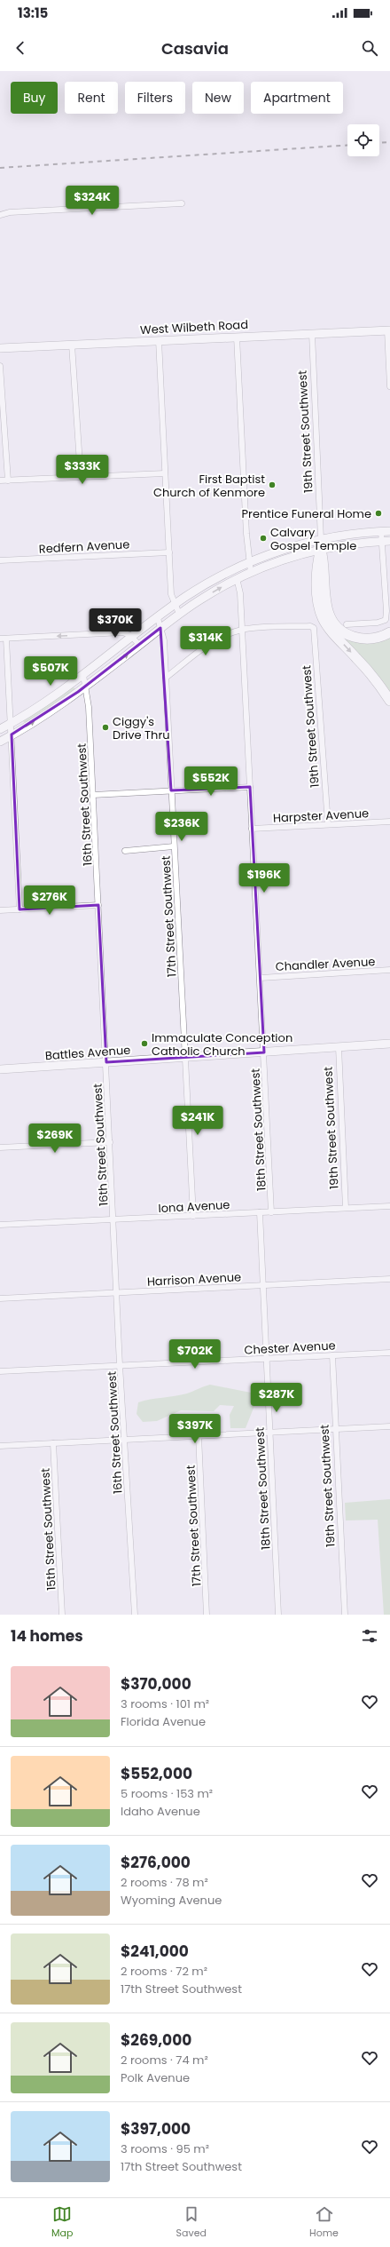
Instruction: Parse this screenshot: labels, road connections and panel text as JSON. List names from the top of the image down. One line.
{"streets":{"main road":["West Wilbeth Road","Battles Avenue"],"street":["19th Street Southwest","Redfern Avenue","16th Street Southwest","Harpster Avenue","17th Street Southwest","Chandler Avenue","18th Street Southwest","Iona Avenue","Harrison Avenue","Chester Avenue","15th Street Southwest"]},"crossings":[["West Wilbeth Road","19th Street Southwest"],["19th Street Southwest","Harpster Avenue"],["19th Street Southwest","Battles Avenue"],["19th Street Southwest","18th Street Southwest"],["19th Street Southwest","Iona Avenue"],["19th Street Southwest","Chester Avenue"],["16th Street Southwest","Battles Avenue"],["16th Street Southwest","Iona Avenue"],["16th Street Southwest","Harrison Avenue"],["16th Street Southwest","Chester Avenue"],["Harpster Avenue","18th Street Southwest"],["17th Street Southwest","Battles Avenue"],["17th Street Southwest","Iona Avenue"],["Chandler Avenue","18th Street Southwest"],["Battles Avenue","18th Street Southwest"],["18th Street Southwest","Iona Avenue"],["18th Street Southwest","Harrison Avenue"],["18th Street Southwest","Chester Avenue"]],"places":["First Baptist Church of Kenmore","Prentice Funeral Home","Calvary Gospel Temple","Ciggy's Drive Thru","Immaculate Conception Catholic Church"],"page":{"status":"13:15","header":"Casavia","chip":["Buy","Rent","Filters","New","Apartment"],"price":["$324K","$333K","$370K","$314K","$507K","$552K","$236K","$196K","$276K","$241K","$269K","$702K","$287K","$397K"],"heading":"14 homes","list":[{"name":"$370,000","note":"3 rooms · 101 m² · Florida Avenue"},{"name":"$552,000","note":"5 rooms · 153 m² · Idaho Avenue"},{"name":"$276,000","note":"2 rooms · 78 m² · Wyoming Avenue"},{"name":"$241,000","note":"2 rooms · 72 m² · 17th Street Southwest"},{"name":"$269,000","note":"2 rooms · 74 m² · Polk Avenue"},{"name":"$397,000","note":"3 rooms · 95 m² · 17th Street Southwest"}],"tabs":["Map","Saved","Home"]}}
